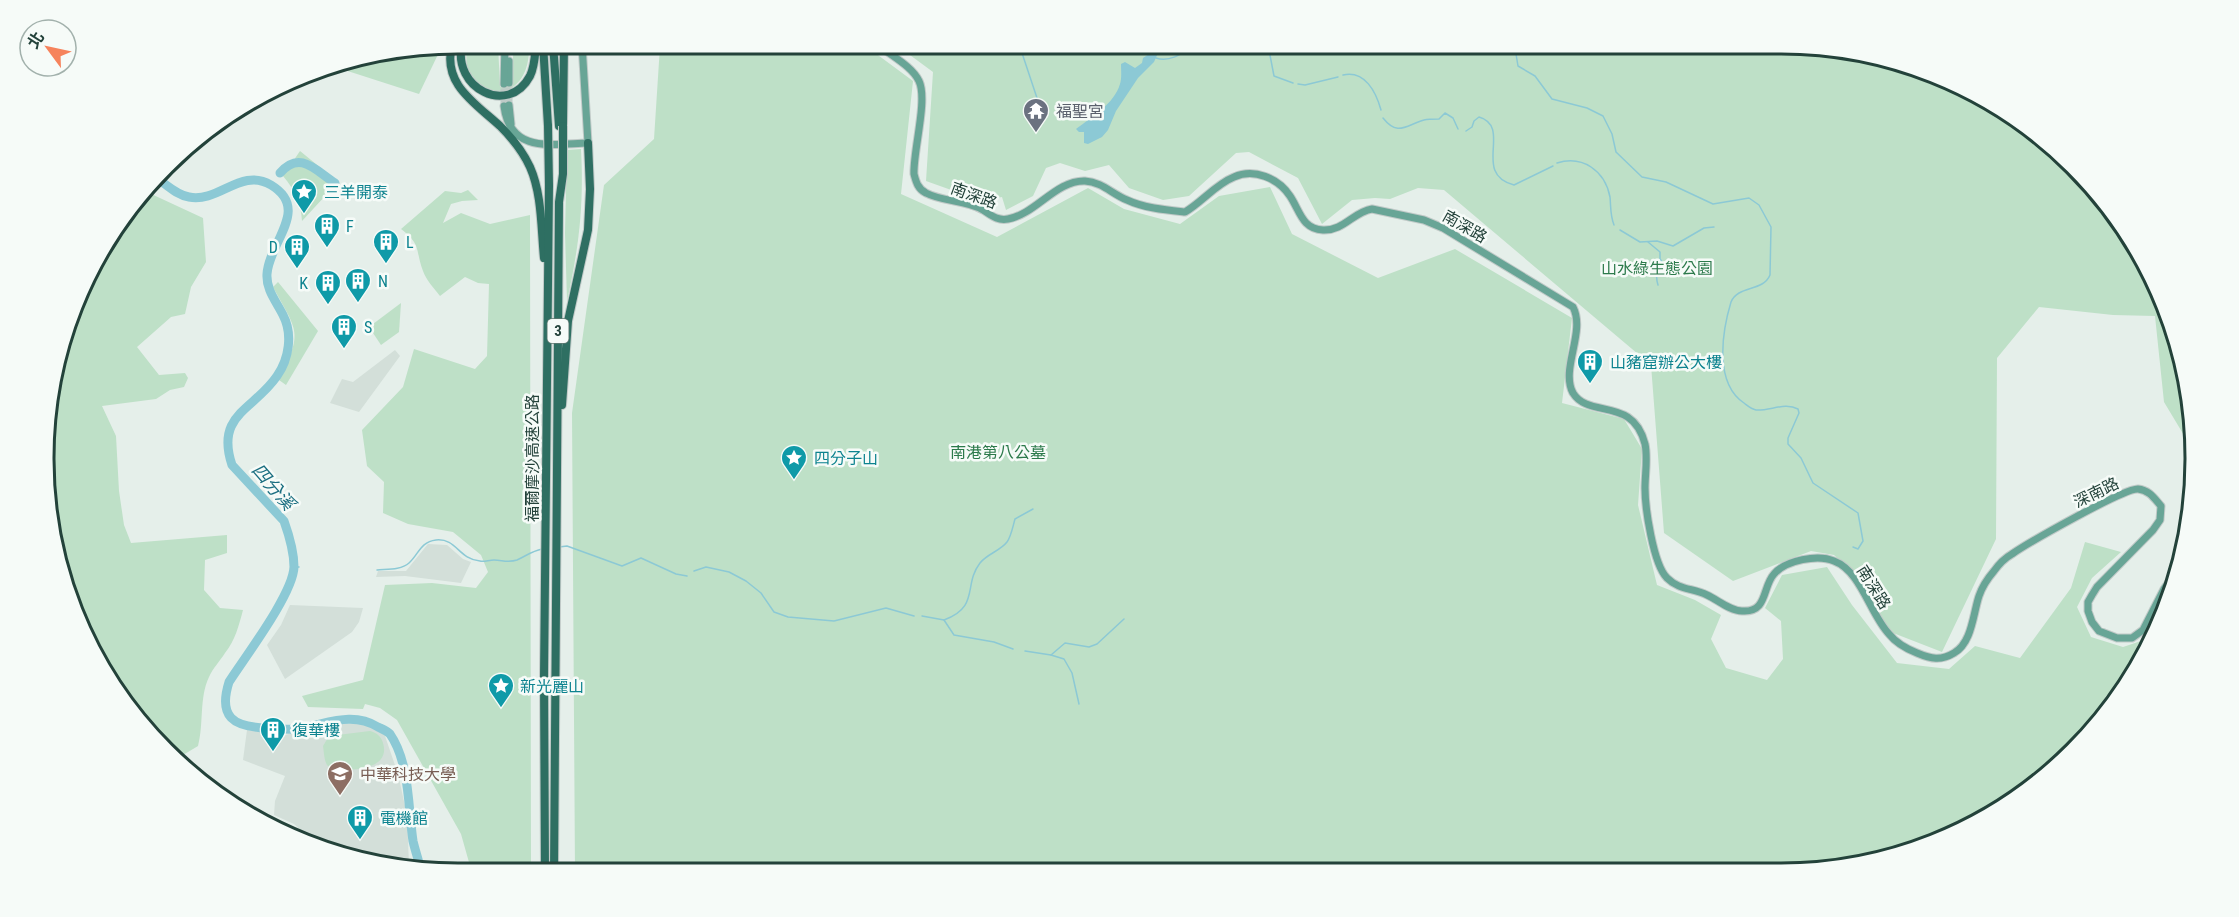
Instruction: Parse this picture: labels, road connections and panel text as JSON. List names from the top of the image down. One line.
{"streets":{"highway":["3","福爾摩沙高速公路"],"main road":["南深路","深南路"]},"crossings":[["南深路","深南路"]],"water":["四分溪"],"parks":["山水綠生態公園","南港第八公墓"],"places":{"temple":["福聖宮"],"place":["三羊開泰","四分子山","新光麗山"],"building":["F","L","D","N","K","S","山豬窟辦公大樓","復華樓","電機館"],"school or university":["中華科技大學"]},"north":"top left"}
